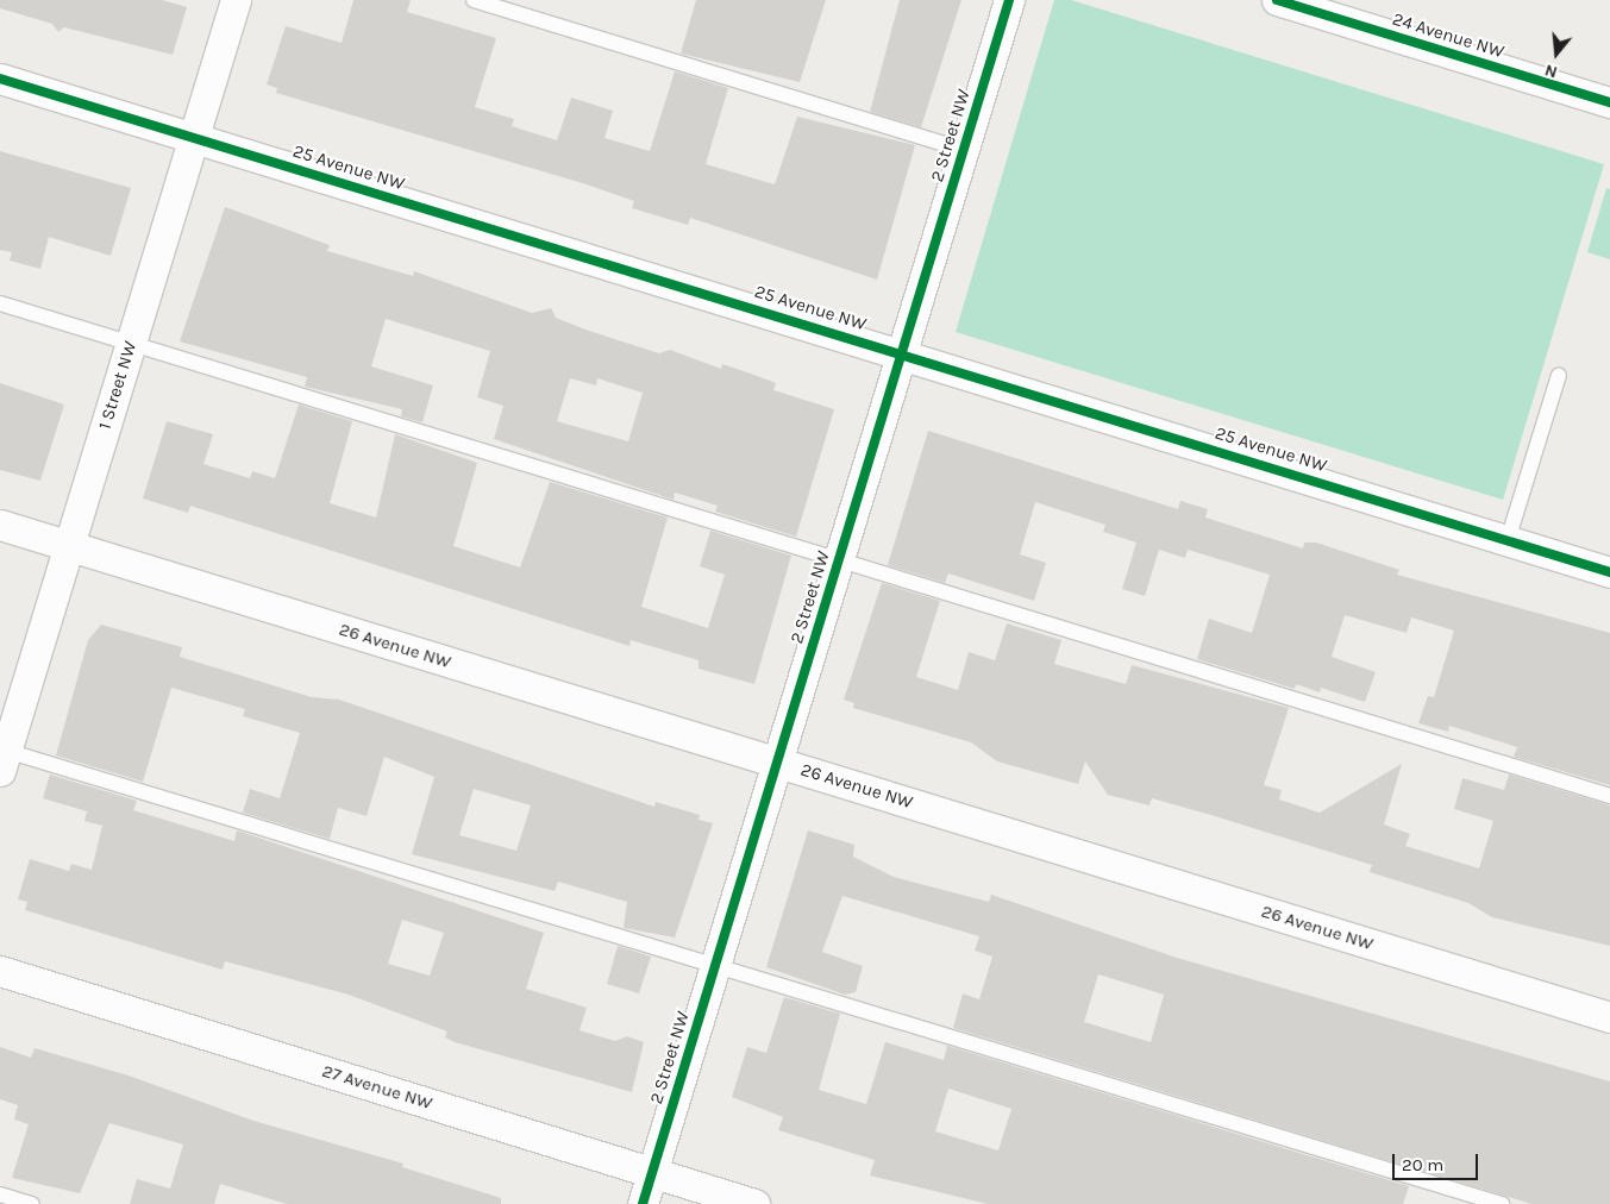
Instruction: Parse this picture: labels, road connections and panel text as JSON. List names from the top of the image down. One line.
{"streets":{"street":["24 Avenue NW","2 Street NW","25 Avenue NW","1 Street NW","26 Avenue NW","27 Avenue NW"]},"crossings":[["2 Street NW","25 Avenue NW"],["2 Street NW","26 Avenue NW"],["2 Street NW","27 Avenue NW"],["25 Avenue NW","1 Street NW"],["1 Street NW","26 Avenue NW"]],"scale_bar":"20 m","north":"bottom"}
